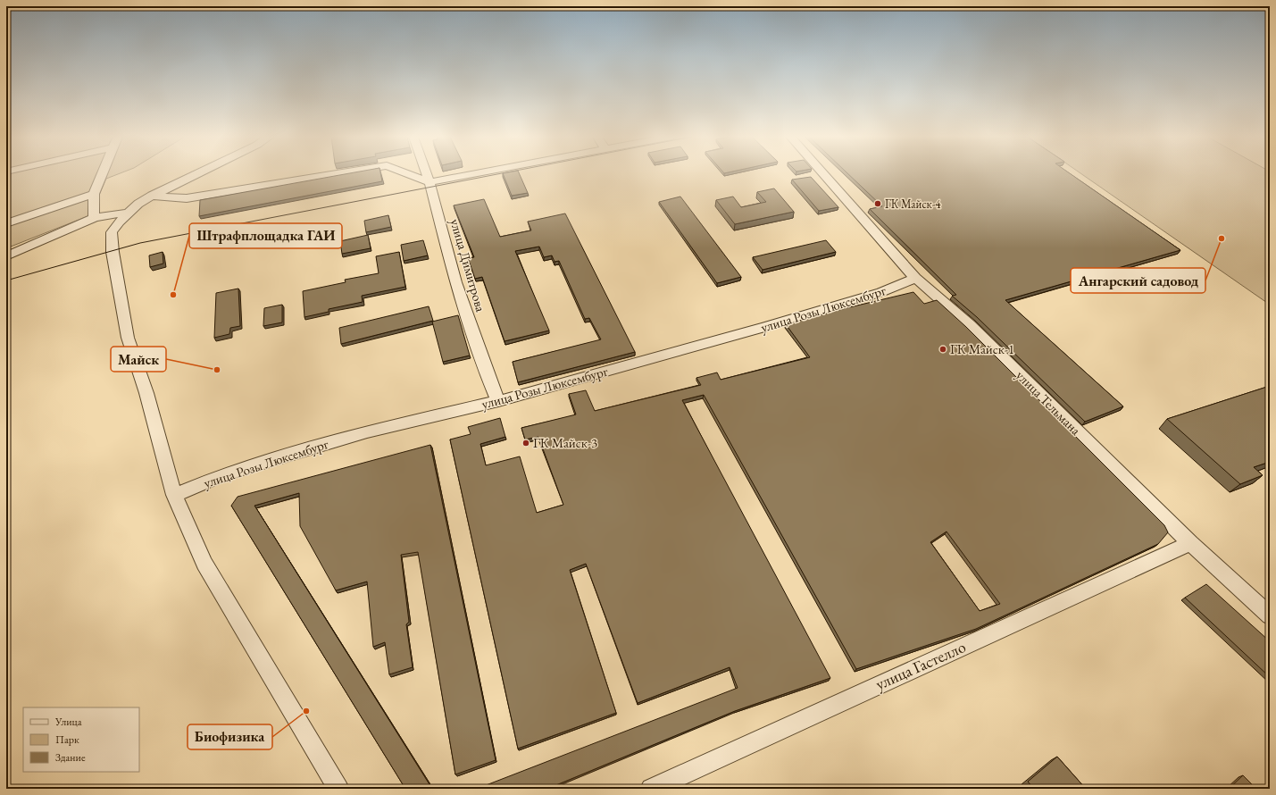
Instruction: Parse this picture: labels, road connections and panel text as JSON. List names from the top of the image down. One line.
{"streets":{"street":["улица Димитрова","улица Розы Люксембург","улица Тельмана","улица Гастелло"]},"crossings":[["улица Димитрова","улица Розы Люксембург"],["улица Розы Люксембург","улица Тельмана"],["улица Тельмана","улица Гастелло"]],"places":["ГК Майск-4","Ангарский садовод","Штрафплощадка ГАИ","ГК Майск-1","Майск","ГК Майск-3","Биофизика"],"legend":["Улица","Парк","Здание"]}
